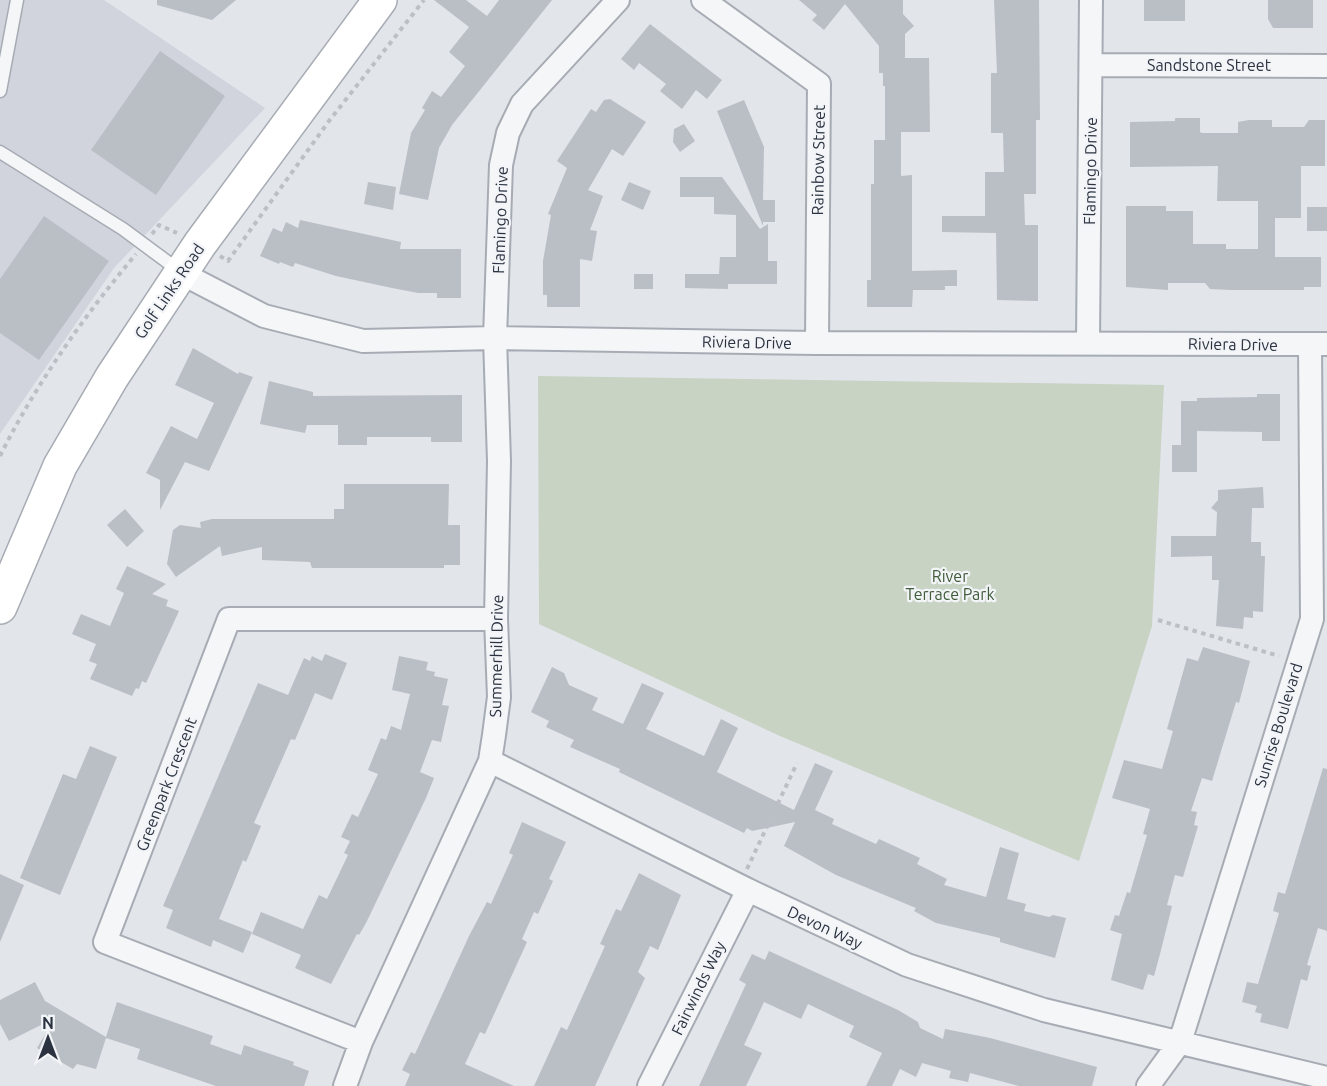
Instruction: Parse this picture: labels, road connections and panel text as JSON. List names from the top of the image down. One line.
{"streets":{"main road":["Golf Links Road"],"street":["Sandstone Street","Rainbow Street","Flamingo Drive","Riviera Drive","Summerhill Drive","Sunrise Boulevard","Greenpark Crescent","Devon Way","Fairwinds Way"]},"crossings":[["Sandstone Street","Flamingo Drive"],["Rainbow Street","Riviera Drive"],["Flamingo Drive","Riviera Drive"],["Flamingo Drive","Summerhill Drive"],["Golf Links Road","Riviera Drive"],["Riviera Drive","Summerhill Drive"],["Riviera Drive","Sunrise Boulevard"],["Summerhill Drive","Greenpark Crescent"],["Summerhill Drive","Devon Way"],["Sunrise Boulevard","Devon Way"],["Devon Way","Fairwinds Way"]],"parks":["River Terrace Park"],"north":"top"}
